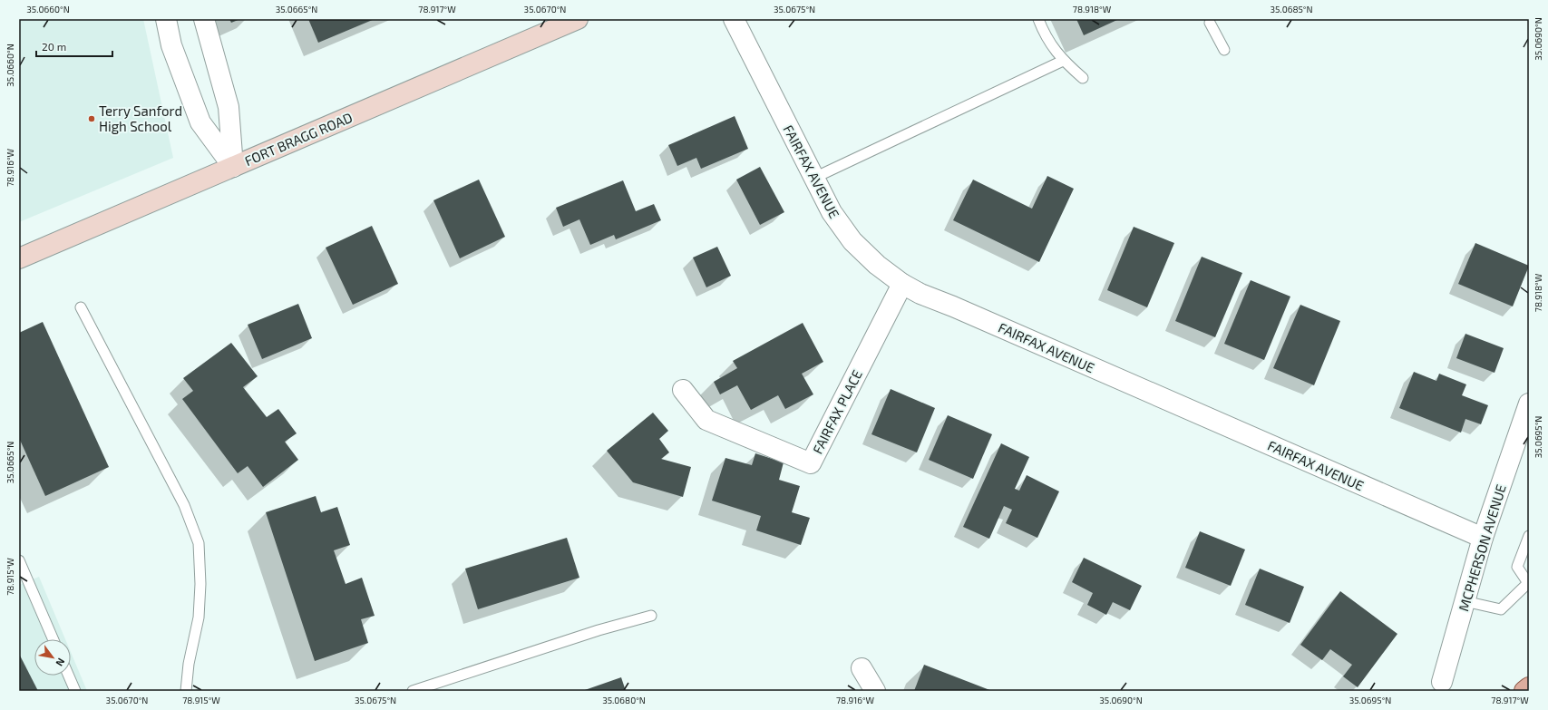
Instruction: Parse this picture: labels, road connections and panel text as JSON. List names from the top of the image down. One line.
{"streets":{"main road":["FORT BRAGG ROAD"],"street":["FAIRFAX AVENUE","FAIRFAX PLACE","MCPHERSON AVENUE"]},"crossings":[["FAIRFAX AVENUE","FAIRFAX PLACE"],["FAIRFAX AVENUE","MCPHERSON AVENUE"]],"places":["Terry Sanford High School"],"scale_bar":"20 m","north":"bottom right","coordinates":["35.0660°N","35.0665°N","78.917°W","35.0670°N","35.0675°N","78.918°W","35.0685°N","35.0690°N","78.916°W","35.0695°N","78.915°W","35.0680°N"]}
